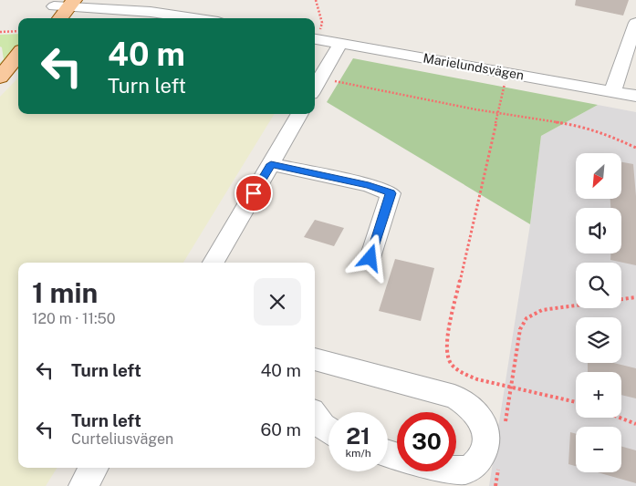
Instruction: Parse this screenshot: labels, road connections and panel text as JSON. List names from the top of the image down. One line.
{"streets":{"street":["Marielundsvägen"]},"north":"bottom left","page":{"turn":["40 m","Turn left"],"map_buttons":["+","−"],"heading":["1 min","120 m · 11:50"],"list":[{"name":"Turn left","value":"40 m"},{"name":"Turn left","note":"Curteliusvägen","value":"60 m"}],"speed":"21 km/h","limit":"30"}}
